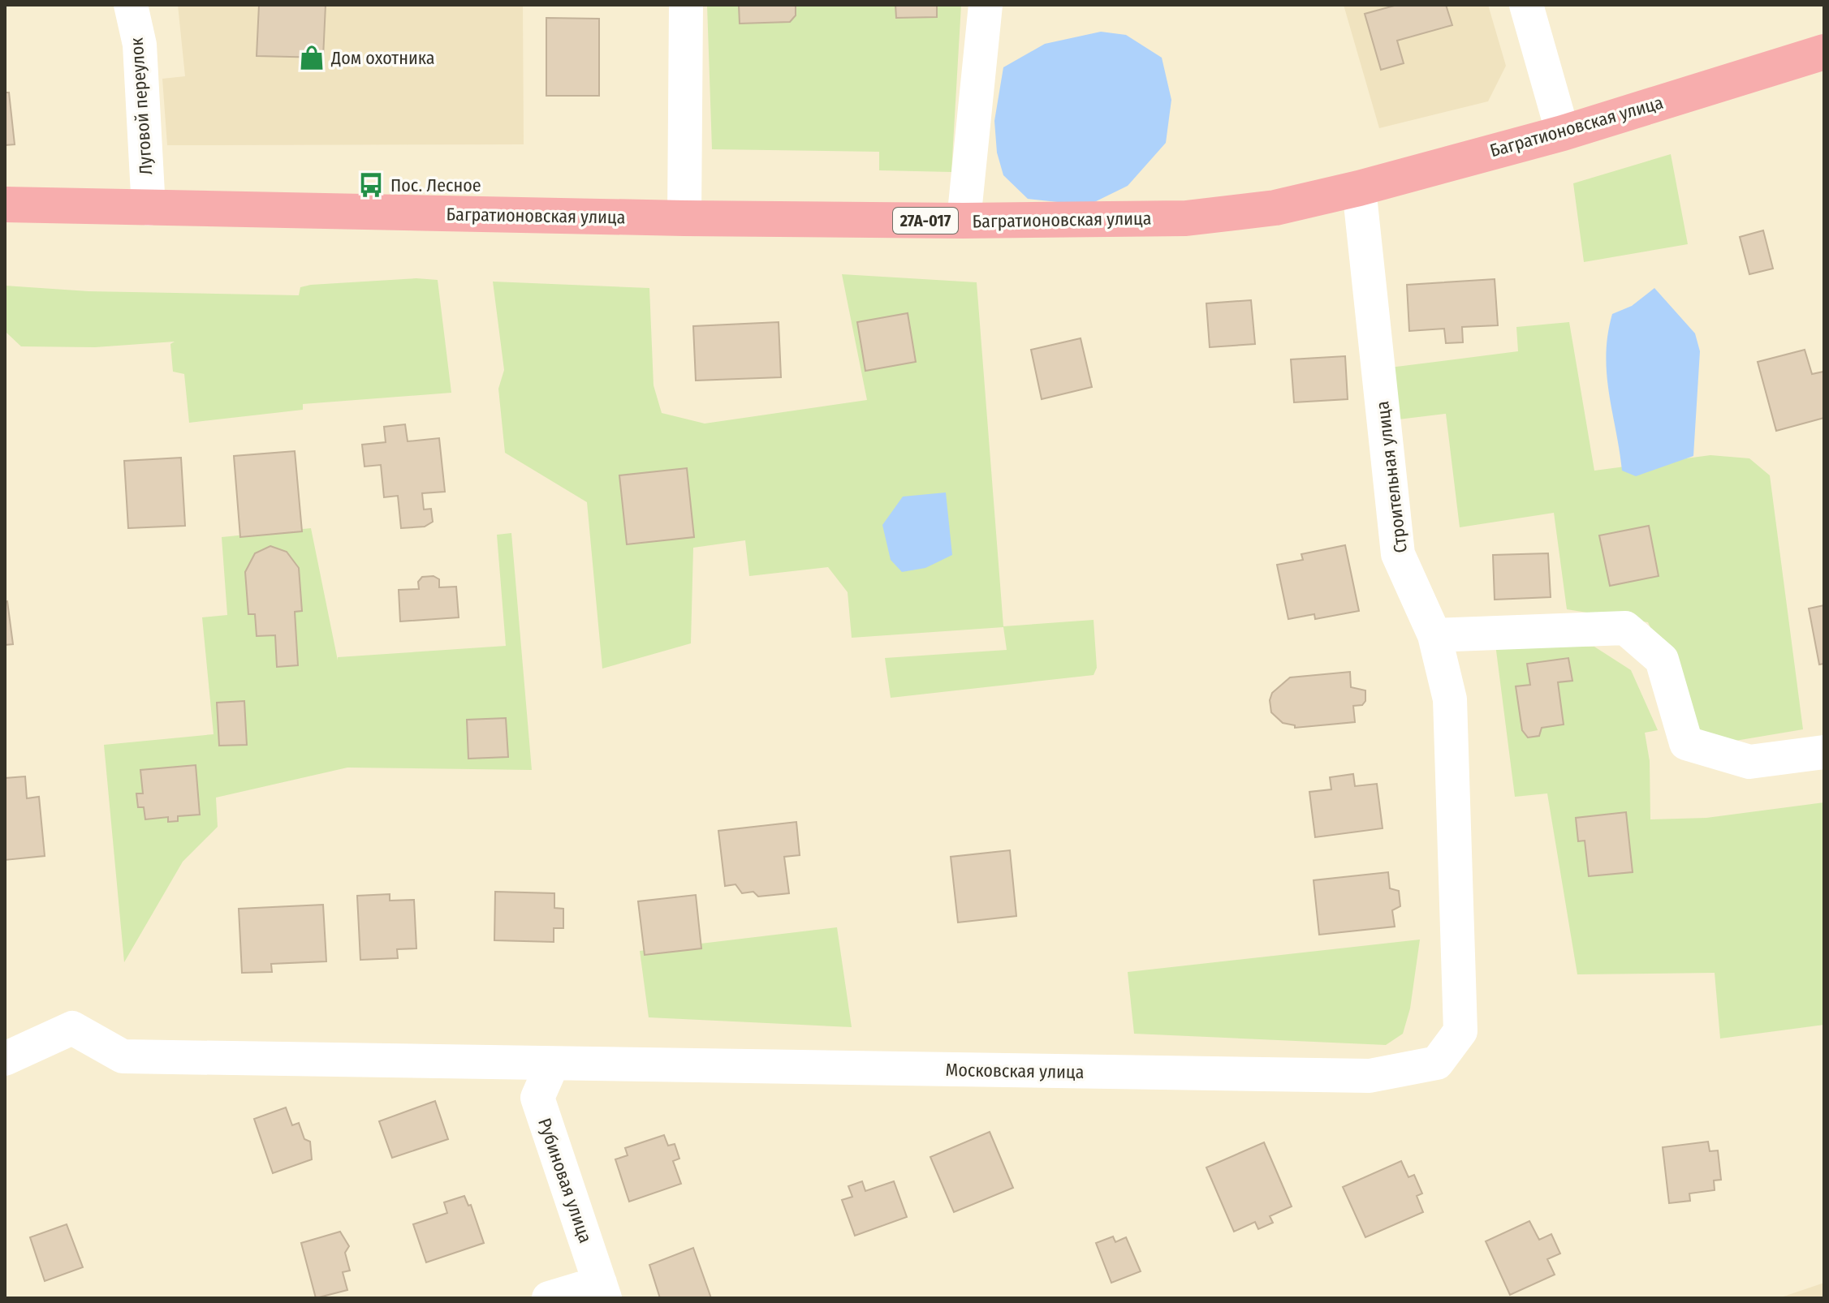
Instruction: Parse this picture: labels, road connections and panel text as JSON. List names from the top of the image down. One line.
{"streets":{"main road":["Багратионовская улица","27А-017"],"street":["Луговой переулок","Строительная улица","Московская улица","Рубиновая улица"]},"crossings":[["Луговой переулок","Багратионовская улица"],["Багратионовская улица","Строительная улица"],["Строительная улица","Московская улица"],["Московская улица","Рубиновая улица"]],"places":{"shop":["Дом охотника"],"bus stop":["Пос. Лесное"]}}
